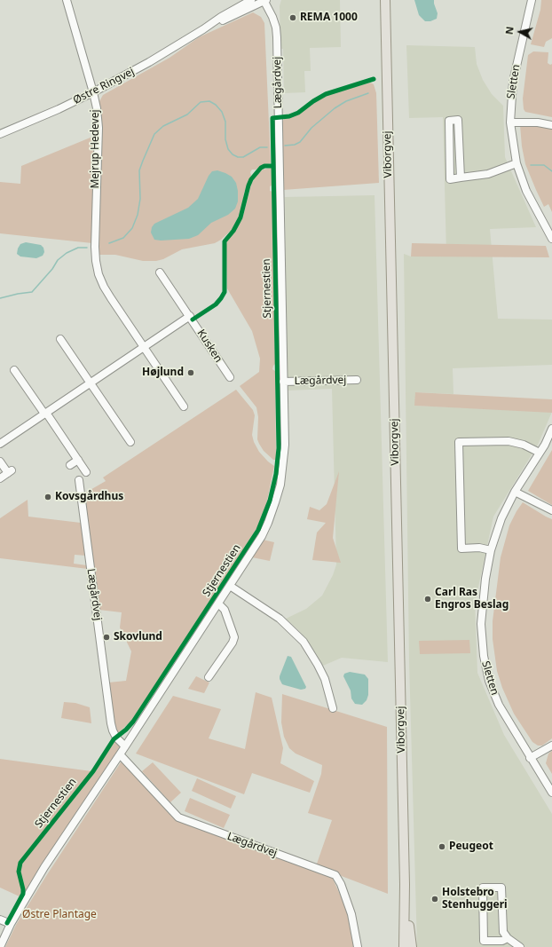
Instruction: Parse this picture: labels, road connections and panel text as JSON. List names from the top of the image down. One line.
{"streets":{"main road":["Viborgvej"],"street":["Sletten","Lægårdvej","Østre Ringvej","Mejrup Hedevej","Kusken"],"cycle path":["Stjernestien"]},"crossings":[["Lægårdvej","Østre Ringvej"],["Østre Ringvej","Mejrup Hedevej"]],"parks":["Østre Plantage"],"places":["REMA 1000","Højlund","Kovsgårdhus","Carl Ras Engros Beslag","Skovlund","Peugeot","Holstebro Stenhuggeri"],"north":"left"}
